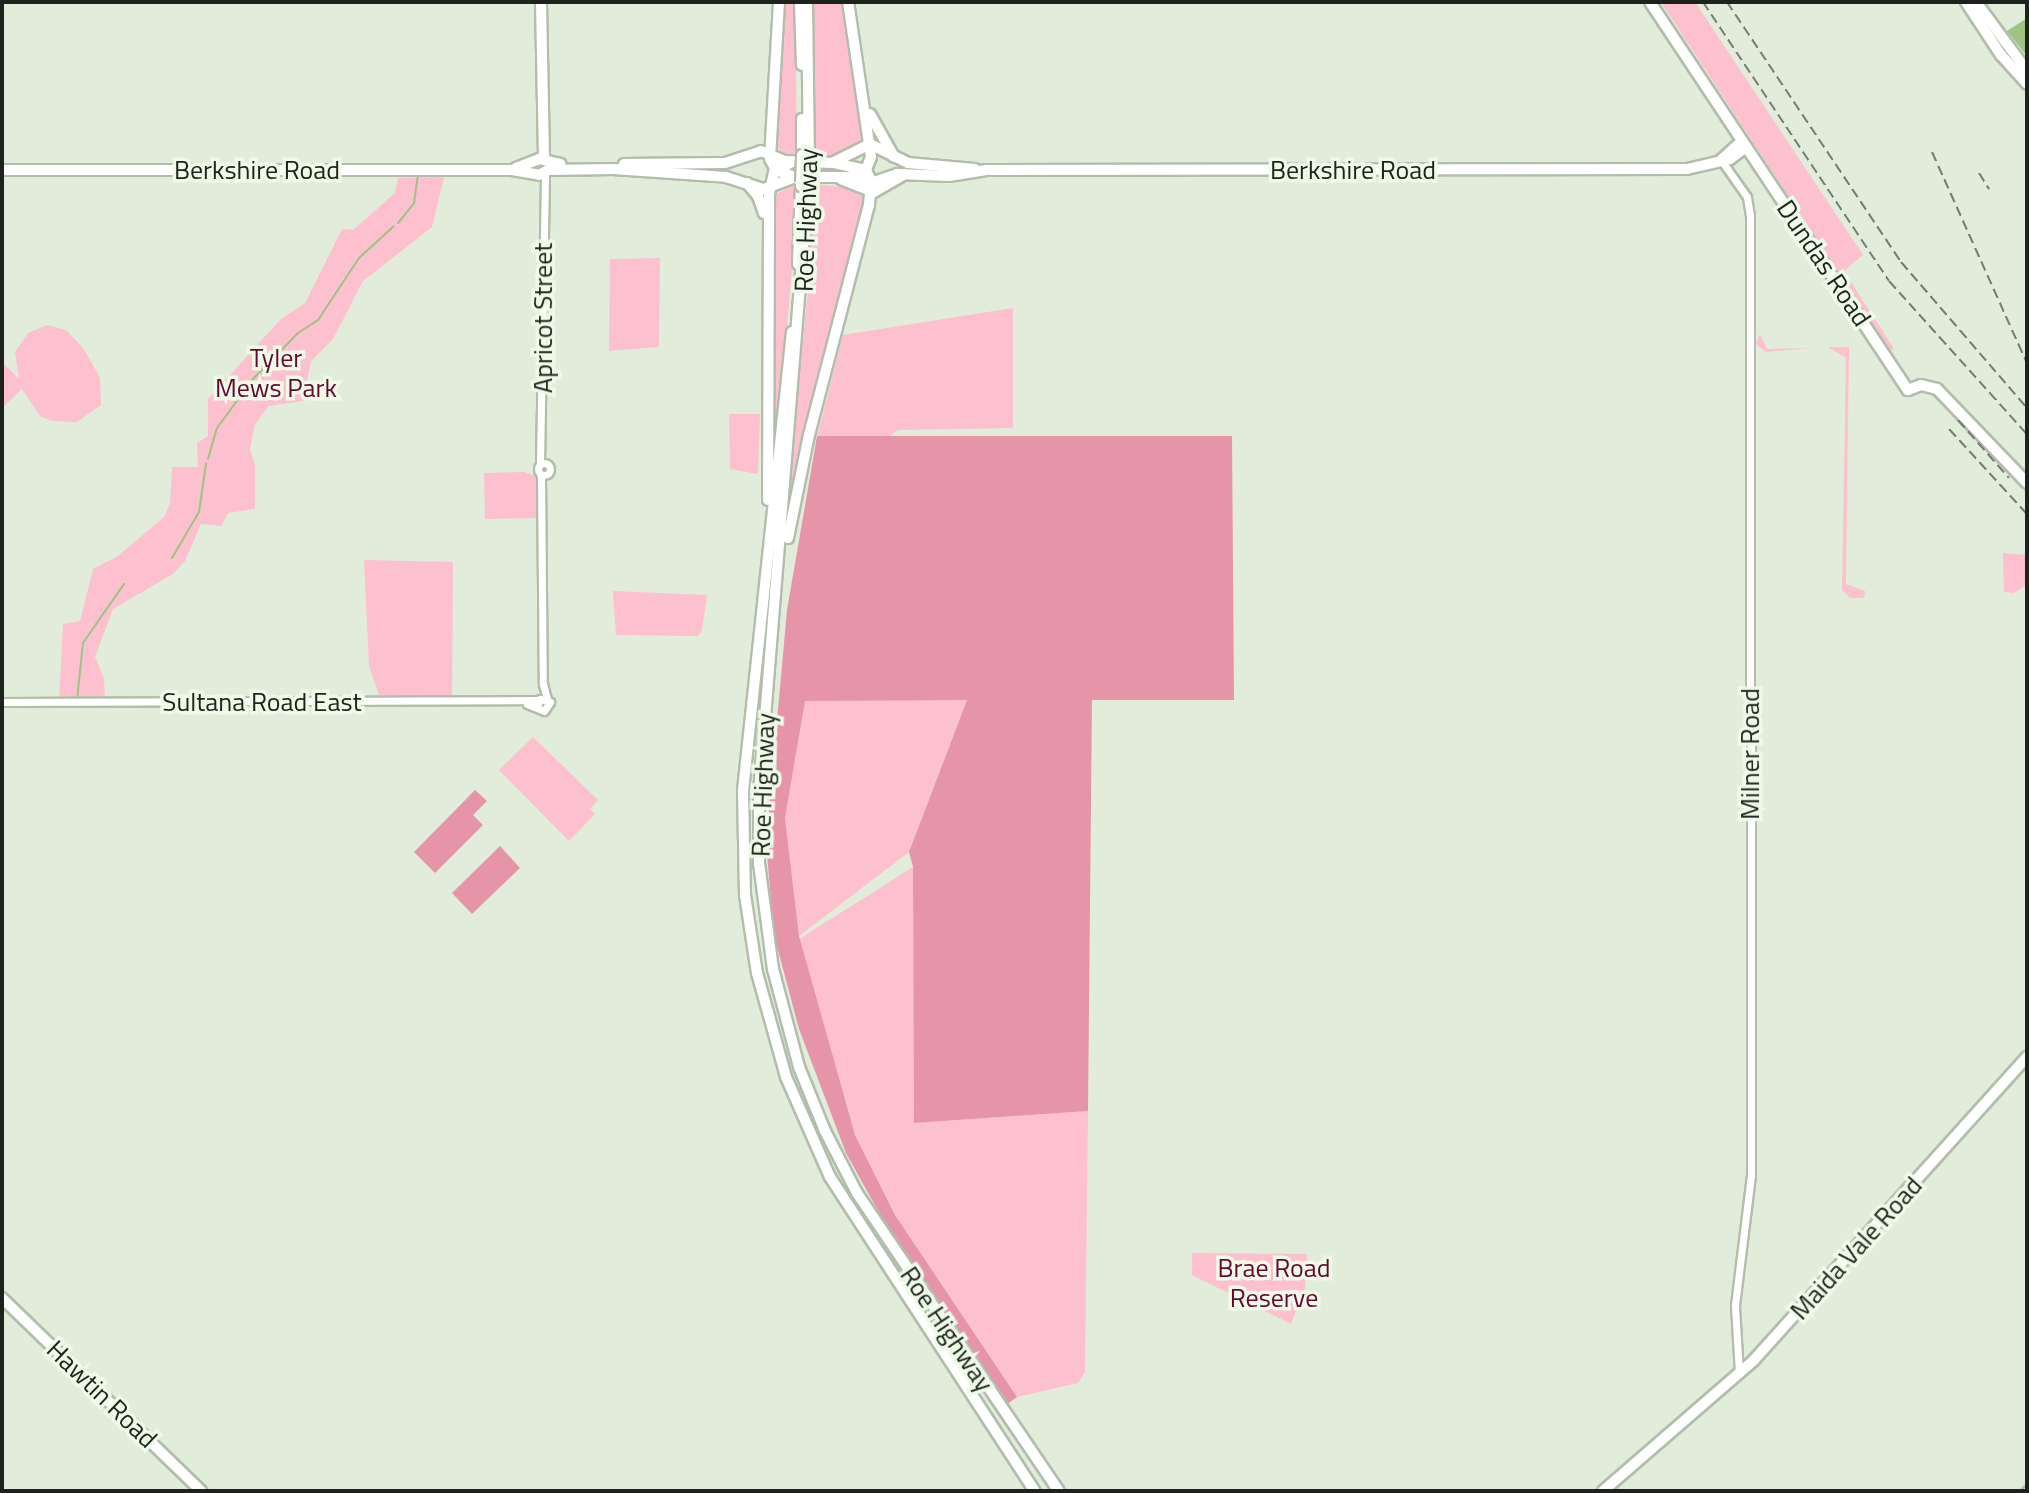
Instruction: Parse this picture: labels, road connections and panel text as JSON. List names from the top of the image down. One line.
{"streets":{"highway":["Roe Highway"],"main road":["Berkshire Road","Dundas Road","Maida Vale Road","Hawtin Road"],"street":["Apricot Street","Sultana Road East","Milner Road"]},"crossings":[["Berkshire Road","Roe Highway"],["Berkshire Road","Dundas Road"],["Berkshire Road","Apricot Street"],["Berkshire Road","Milner Road"],["Apricot Street","Sultana Road East"],["Milner Road","Maida Vale Road"]],"parks":["Tyler Mews Park","Brae Road Reserve"]}
